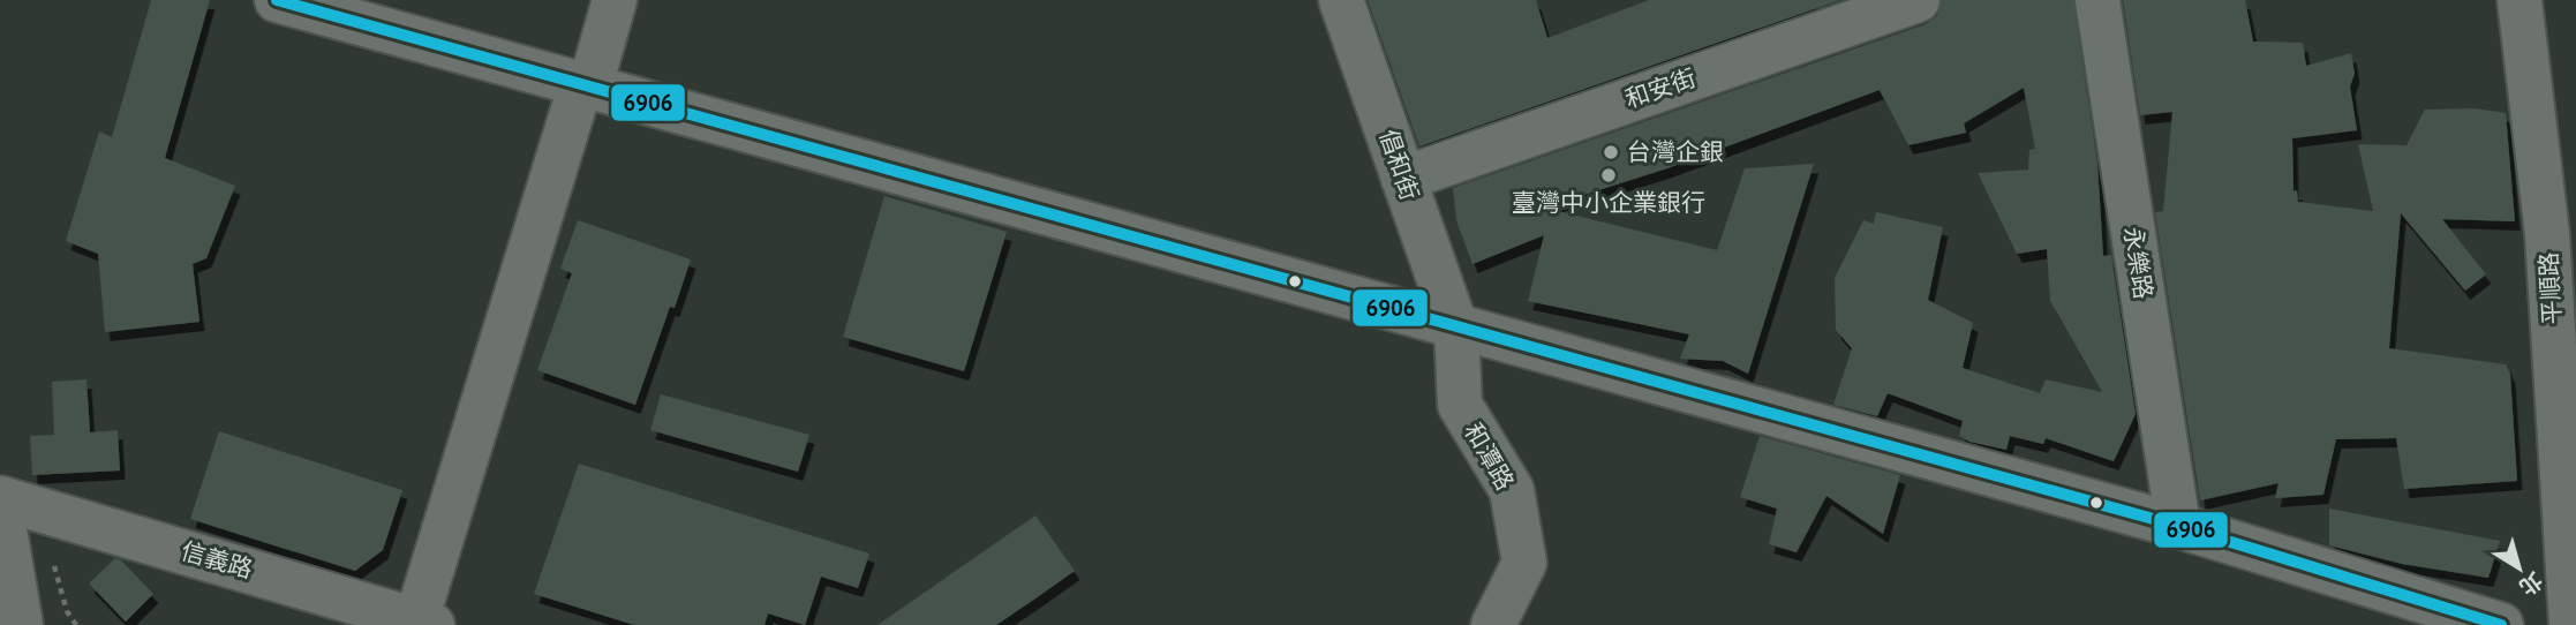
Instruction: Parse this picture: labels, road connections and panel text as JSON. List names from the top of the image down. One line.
{"streets":{"street":["和安街","倡和街","永樂路","平順路","和潭路","信義路"]},"crossings":[["和安街","倡和街"],["倡和街","和潭路"]],"places":["台灣企銀","臺灣中小企業銀行"],"lines":["transit line 6906"],"north":"bottom right"}
